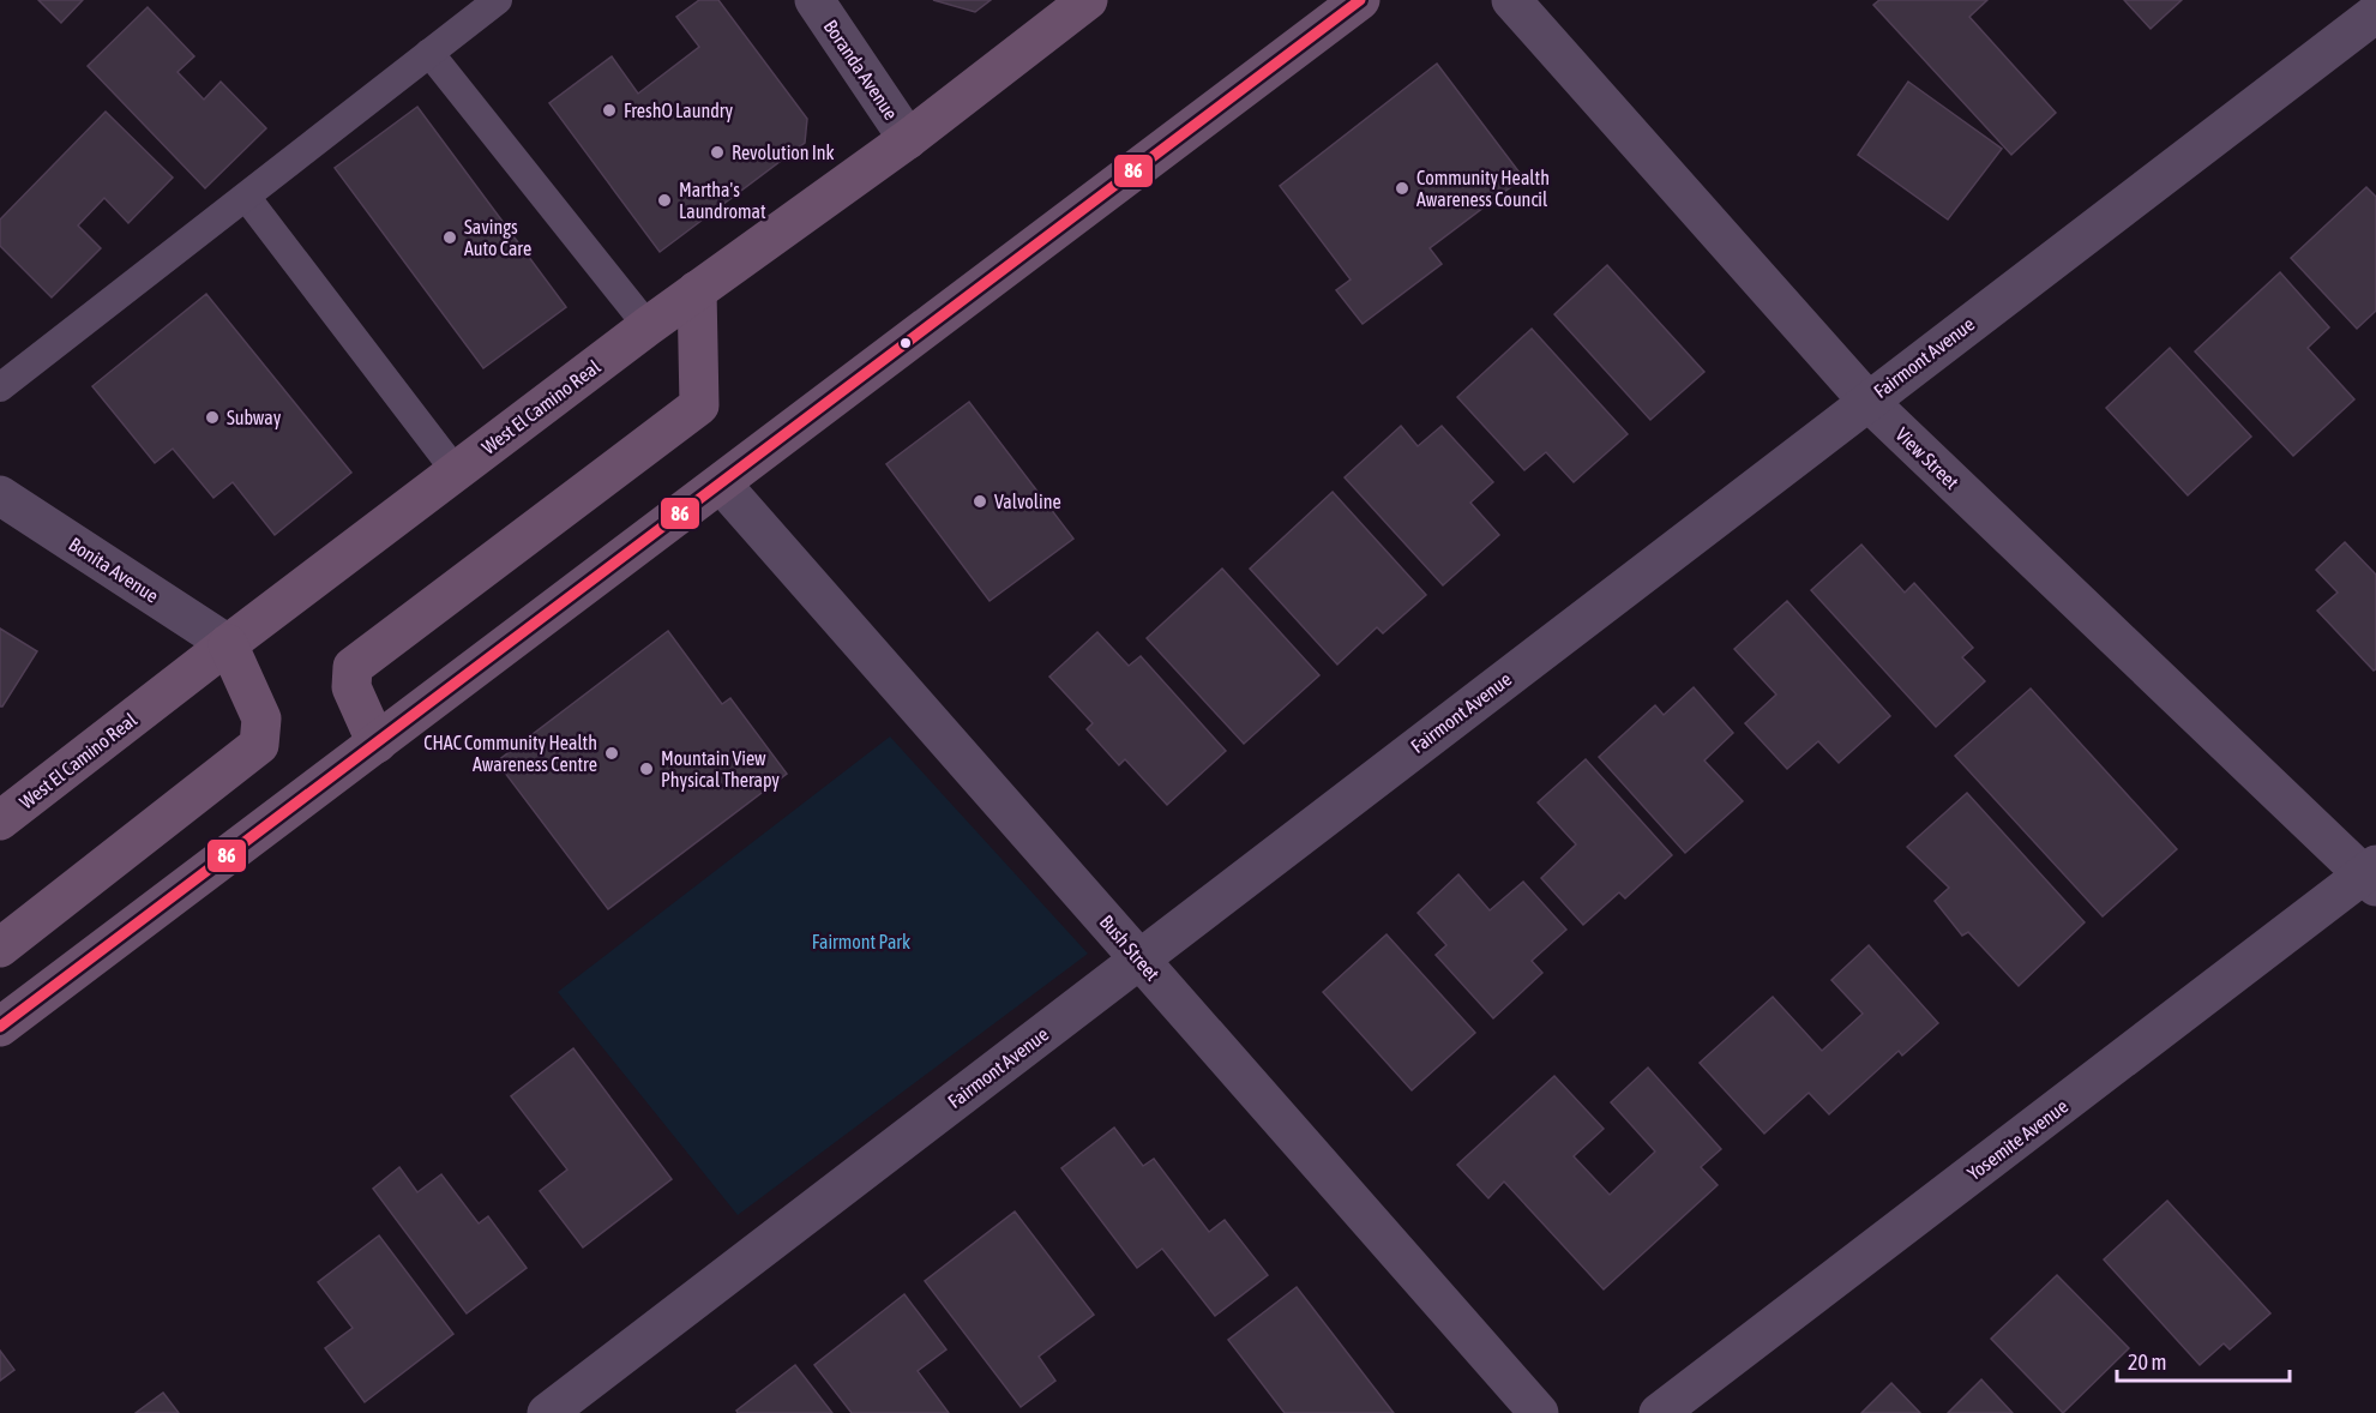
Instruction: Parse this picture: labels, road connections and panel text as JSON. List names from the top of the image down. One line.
{"streets":{"main road":["West El Camino Real"],"street":["Boranda Avenue","Fairmont Avenue","View Street","Bonita Avenue","Bush Street","Yosemite Avenue"]},"crossings":[["Boranda Avenue","West El Camino Real"],["Fairmont Avenue","View Street"],["Fairmont Avenue","Bush Street"],["West El Camino Real","Bonita Avenue"],["View Street","Yosemite Avenue"]],"parks":["Fairmont Park"],"places":["FreshO Laundry","Revolution Ink","Community Health Awareness Council","Martha's Laundromat","Savings Auto Care","Subway","Valvoline","CHAC Community Health Awareness Centre","Mountain View Physical Therapy"],"lines":["transit line 86"],"scale_bar":"20 m"}
